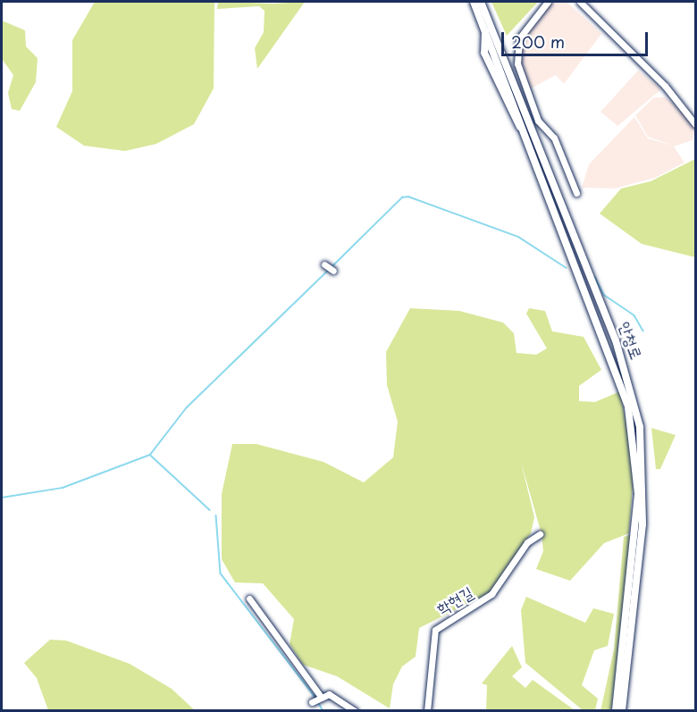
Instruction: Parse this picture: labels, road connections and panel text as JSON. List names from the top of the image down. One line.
{"streets":{"street":["안청로","학현길"]},"scale_bar":"200 m"}
